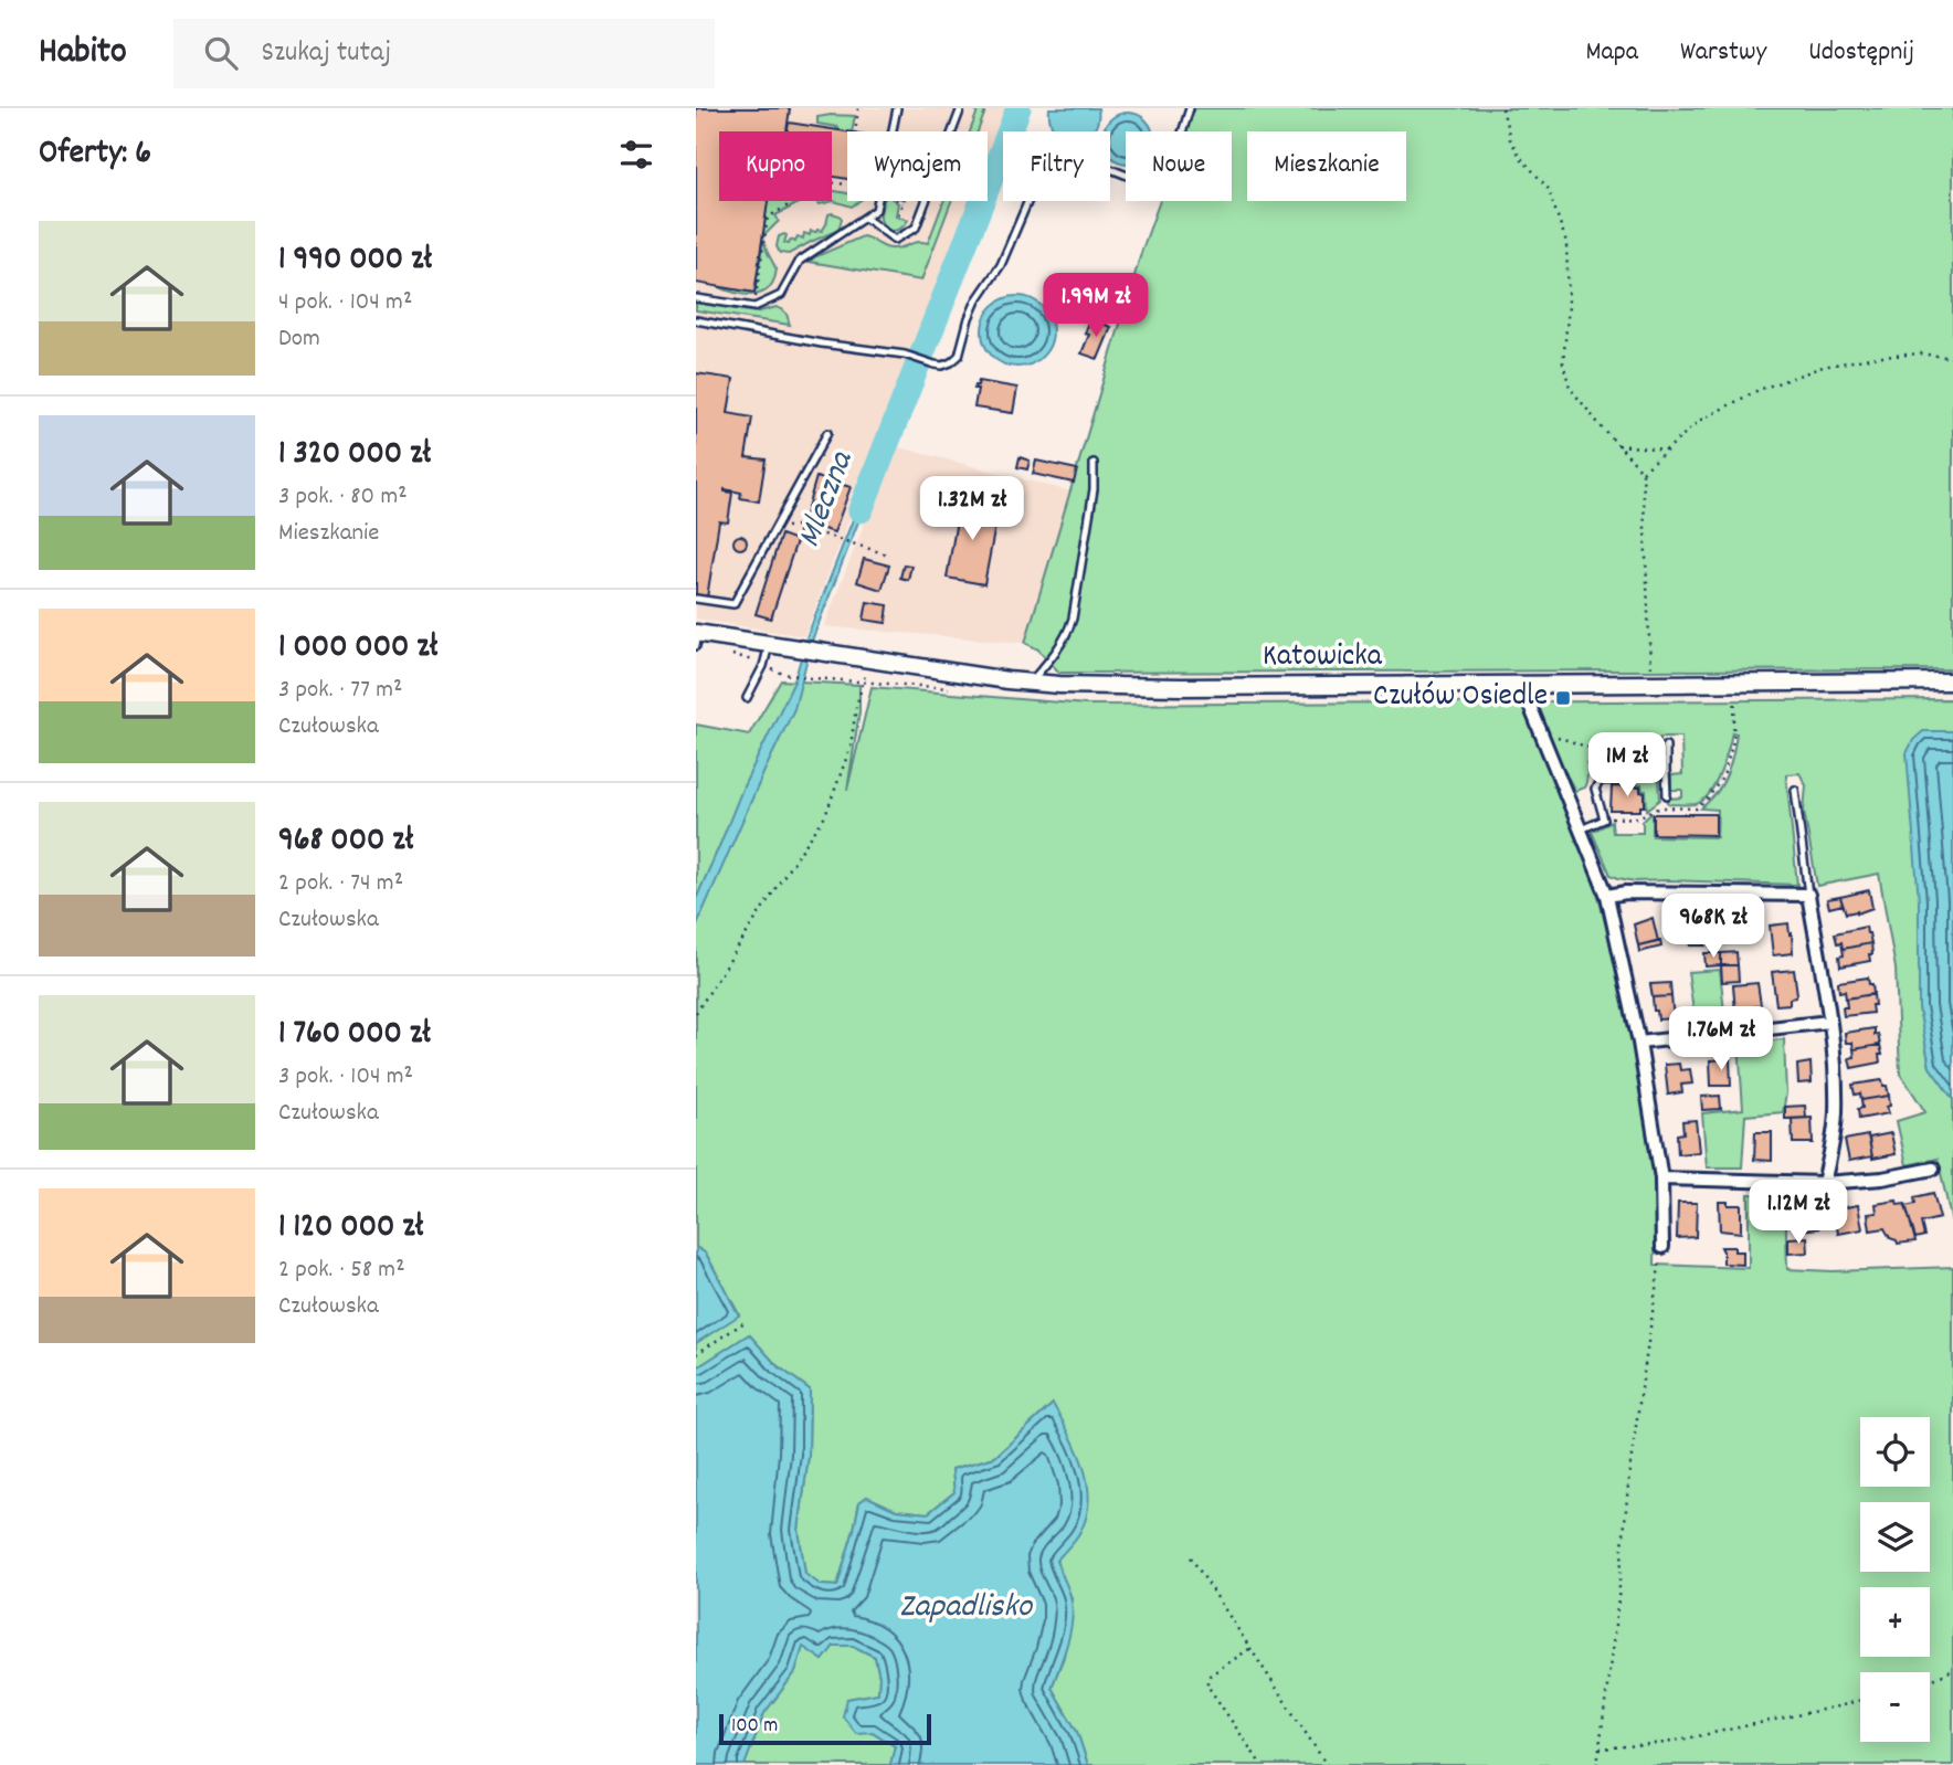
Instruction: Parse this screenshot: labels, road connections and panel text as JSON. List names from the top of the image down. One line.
{"streets":{"main road":["Katowicka"]},"water":["Mleczna","Zapadlisko"],"places":{"transit":["Czułów Osiedle"]},"scale_bar":"100 m","page":{"header":"Habito","search":"Szukaj tutaj","nav":["Mapa","Warstwy","Udostępnij"],"heading":"Oferty: 6","chip":["Kupno","Wynajem","Filtry","Nowe","Mieszkanie"],"list":[{"name":"1 990 000 zł","note":"4 pok. · 104 m² · Dom"},{"name":"1 320 000 zł","note":"3 pok. · 80 m² · Mieszkanie"},{"name":"1 000 000 zł","note":"3 pok. · 77 m² · Czułowska"},{"name":"968 000 zł","note":"2 pok. · 74 m² · Czułowska"},{"name":"1 760 000 zł","note":"3 pok. · 104 m² · Czułowska"},{"name":"1 120 000 zł","note":"2 pok. · 58 m² · Czułowska"}],"price":["1.99M zł","1.32M zł","1M zł","968K zł","1.76M zł","1.12M zł"],"map_buttons":["+","−"],"scale":"100 m"}}
